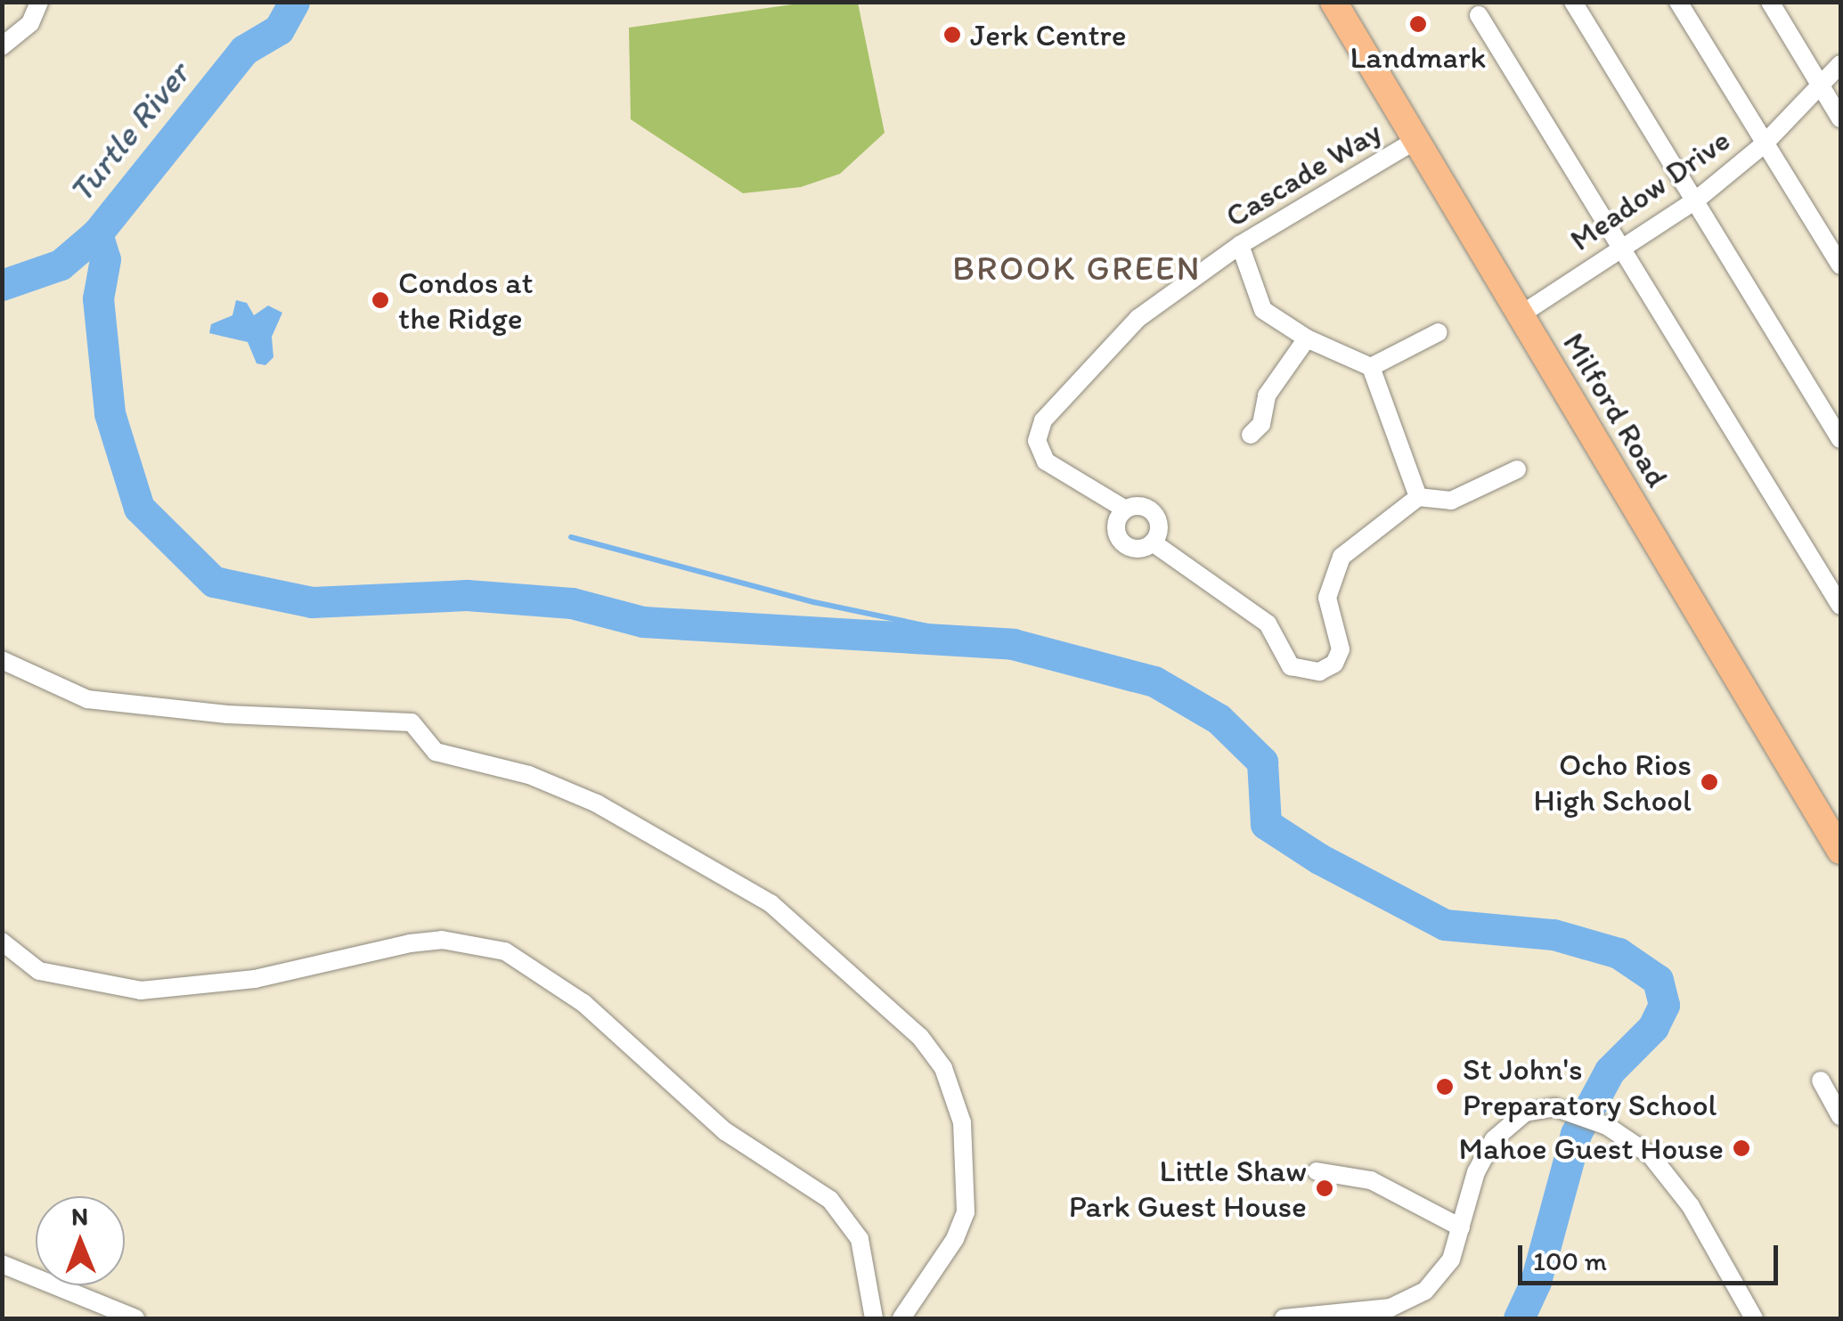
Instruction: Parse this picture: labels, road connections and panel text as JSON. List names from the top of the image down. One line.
{"streets":{"main road":["Milford Road"],"street":["Cascade Way","Meadow Drive"]},"crossings":[["Cascade Way","Milford Road"],["Meadow Drive","Milford Road"]],"districts":["BROOK GREEN"],"water":["Turtle River"],"places":["Landmark","Jerk Centre","Condos at the Ridge","Ocho Rios High School","St John's Preparatory School","Mahoe Guest House","Little Shaw Park Guest House"],"scale_bar":"100 m","north":"top"}
